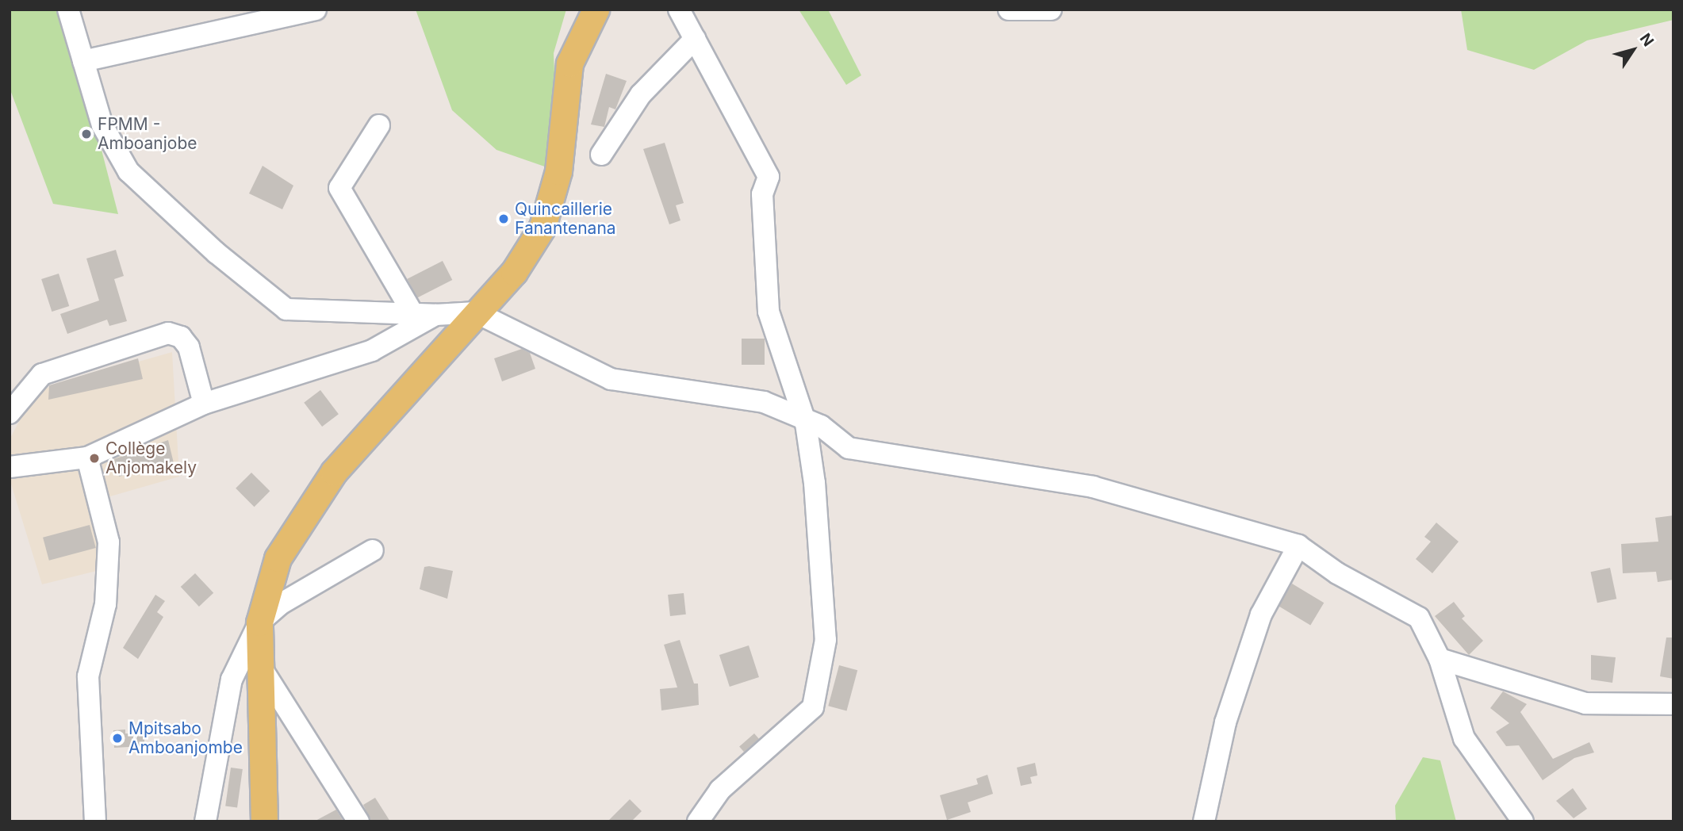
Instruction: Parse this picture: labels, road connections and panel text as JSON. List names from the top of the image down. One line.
{"places":["FPMM - Amboanjobe","Quincaillerie Fanantenana","Collège Anjomakely","Mpitsabo Amboanjombe"],"north":"top right"}
